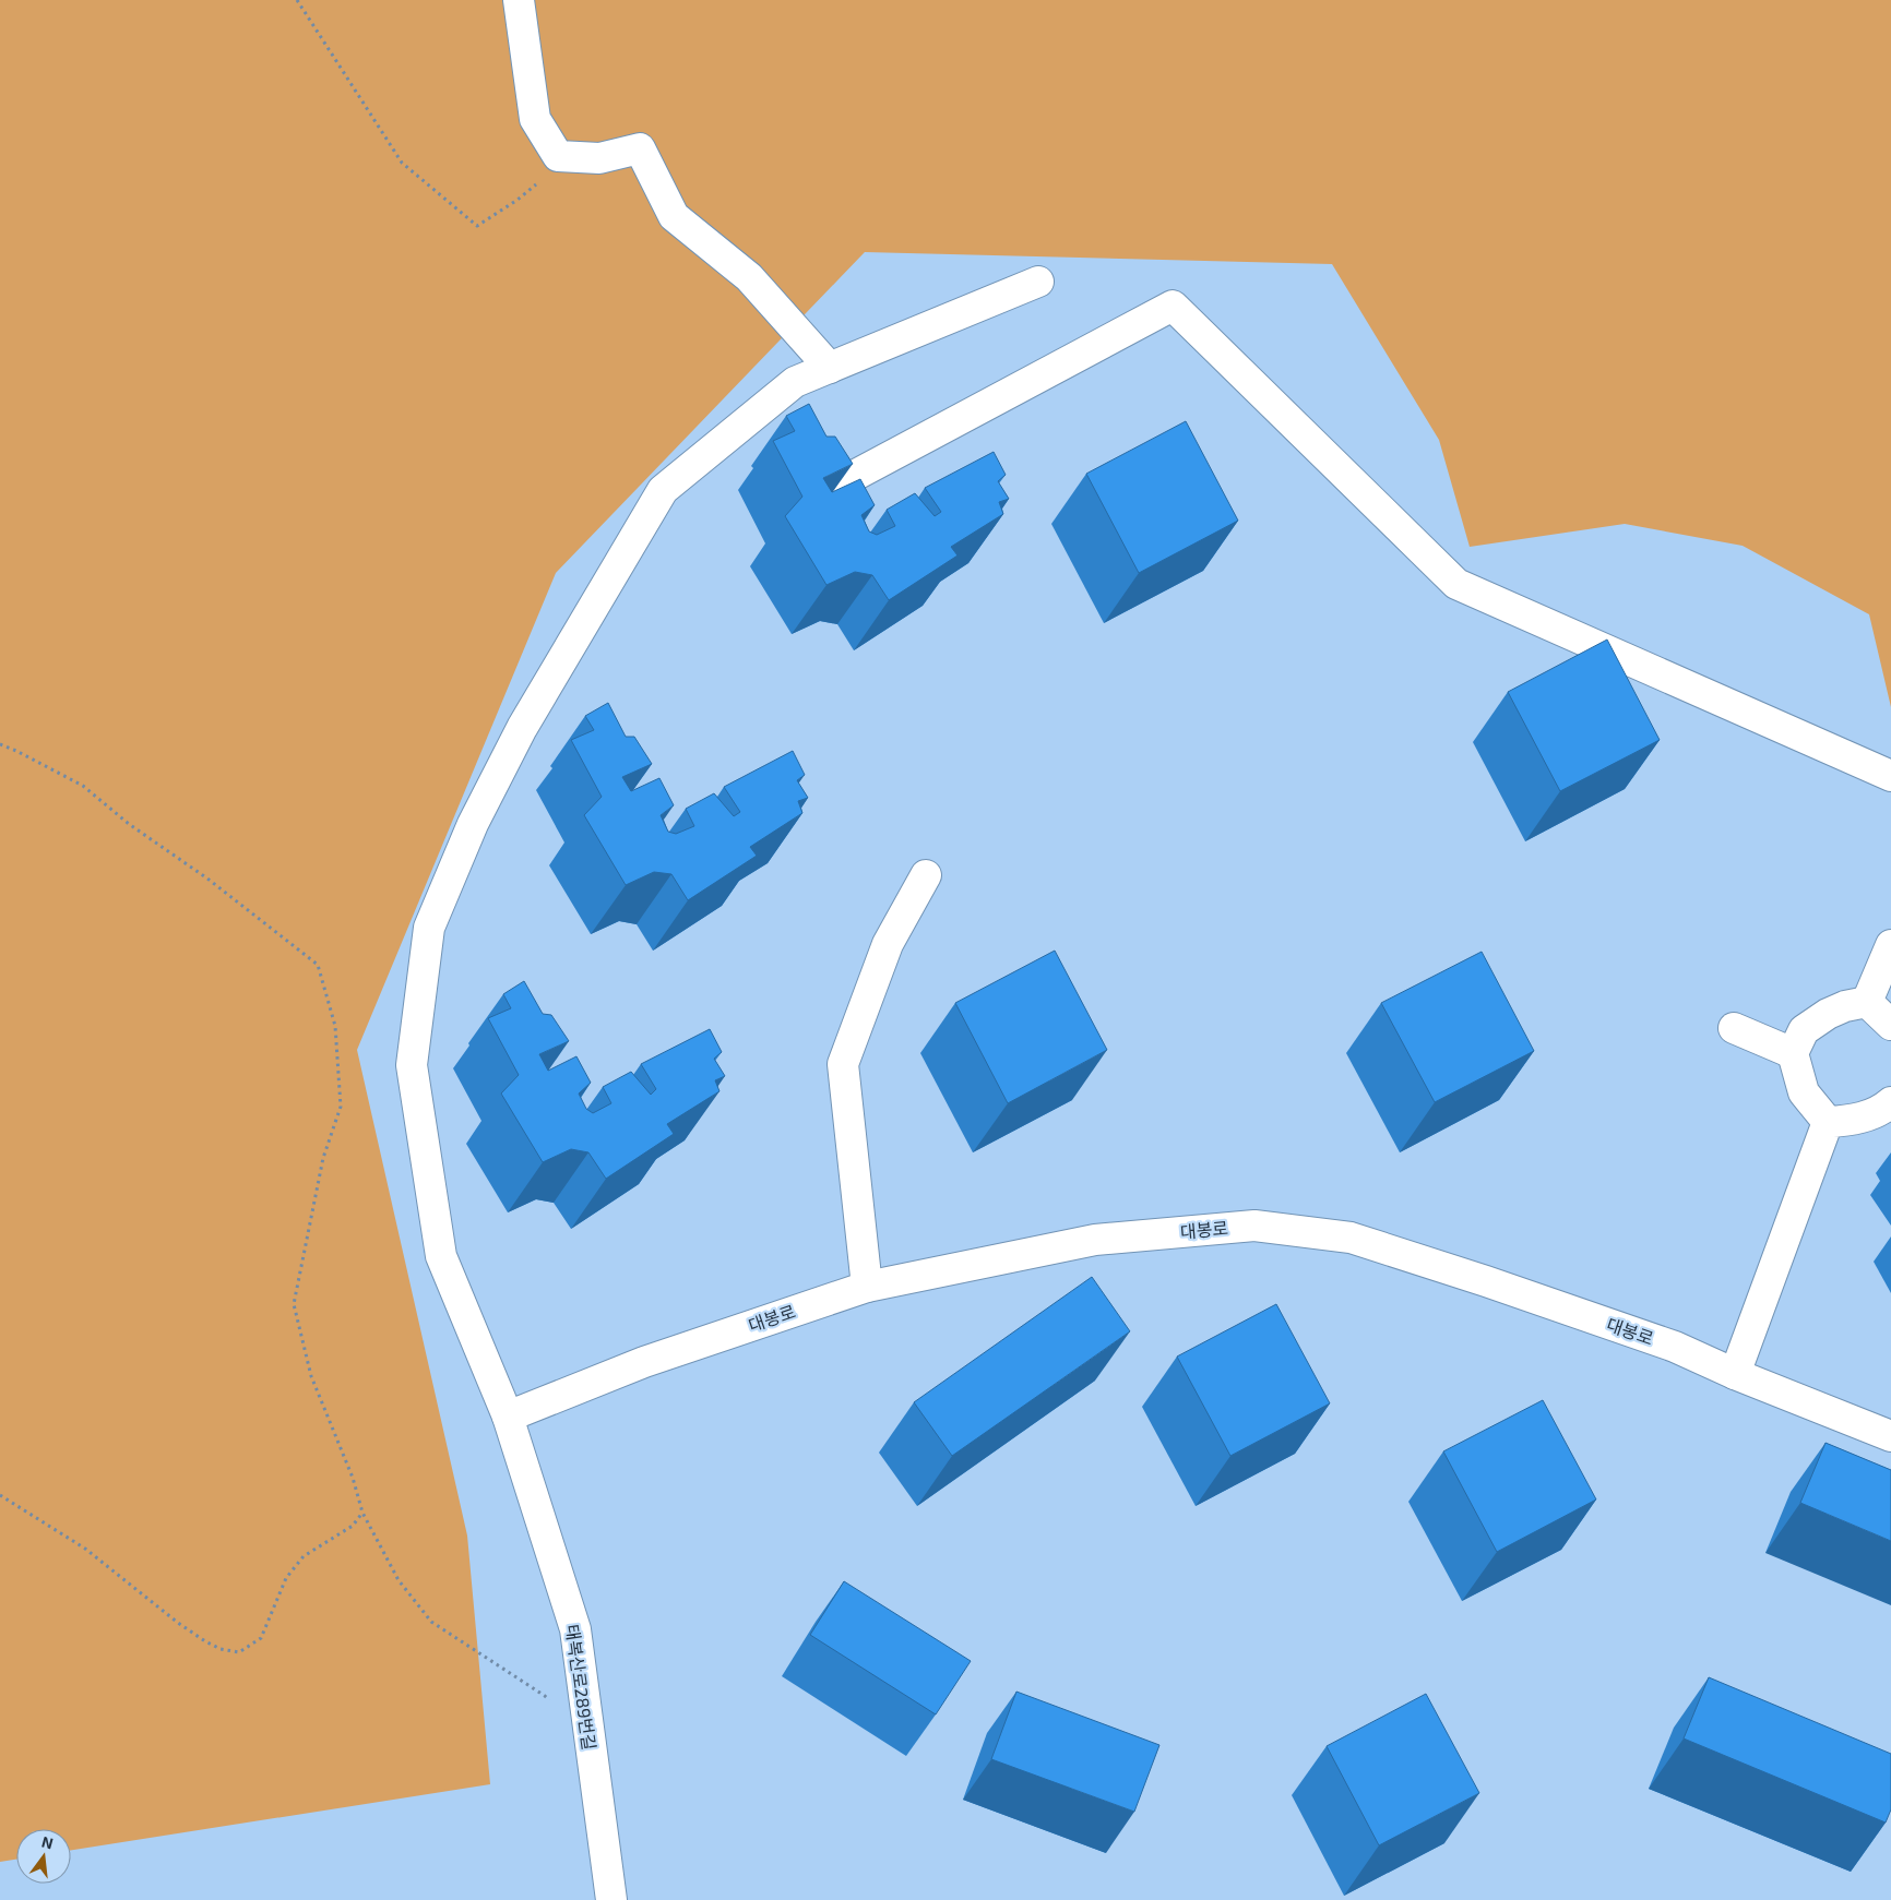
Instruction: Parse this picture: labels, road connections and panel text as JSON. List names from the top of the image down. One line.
{"streets":{"street":["대봉로","태복산로289번길"]},"crossings":[["대봉로","태복산로289번길"]],"north":"top"}
